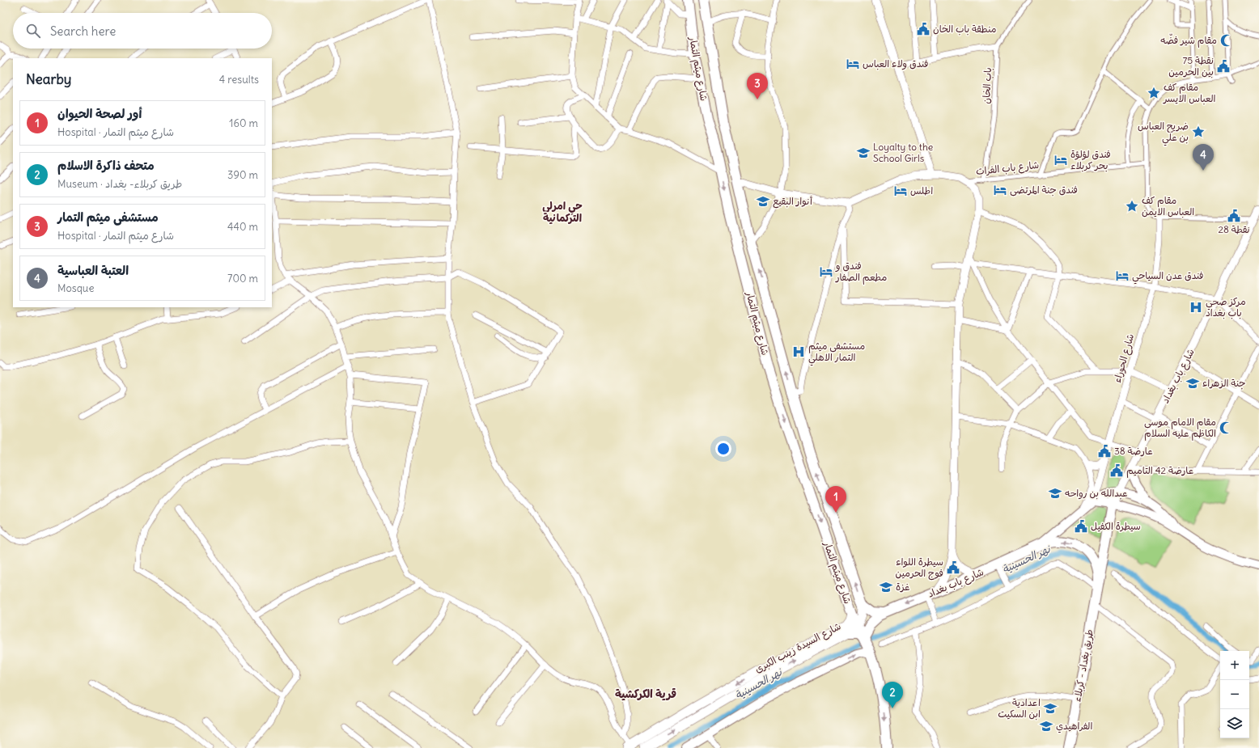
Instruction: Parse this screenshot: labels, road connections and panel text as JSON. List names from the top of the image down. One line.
{"streets":{"highway":["شارع ميثم التمار","شارع باب بغداد","طريق بغداد - كربلاء"],"main road":["شارع السيدة زينب الكبرى"],"street":["باب الخان","شارع باب الفرات","شارع الحوراء"]},"crossings":[["شارع ميثم التمار","شارع باب بغداد"],["شارع ميثم التمار","شارع السيدة زينب الكبرى"],["باب الخان","شارع باب الفرات"],["شارع الحوراء","شارع باب بغداد"],["شارع باب بغداد","طريق بغداد - كربلاء"]],"districts":["حي امرلي التركمانية","قرية الكركشية"],"water":["نهر الحسينية"],"places":{"public building":["منطقة باب الخان","نقطة 75 بين الحرمين","نقطة 28","عارضة 38","عارضة 42 التاميم","سيطرة الكفيل","سيطرة اللواء فوج الحرمين"],"mosque":["مقام شير فضّه","مقام الامام موسى الكاظم عليه السلام"],"hotel":["فندق ولاء العباس","فندق لؤلؤة بحر كربلاء","فندق جنة المرتضى","اطلس","فندق و مطعم الصفار","فندق عدن السياحي"],"place":["مقام كف العباس الايسر","ضريح العباس بن علي","مقام كف العباس الايمن"],"school or university":["Loyalty to the School Girls","أنوار البقيع","جنة الزهراء","عبدالله بن رواحه","غزة","اعدادية ابن السكيت","الفراهيدي"],"hospital":["مركز صحي باب بغداد","مستشفى ميثم التمار الاهلي"]},"page":{"search":"Search here","heading":["Nearby","4 results"],"pins":["3","4","1","2"],"list":[{"mark":"1","name":"أور لصحة الحيوان","note":"Hospital · شارع ميثم التمار","value":"160 m"},{"mark":"2","name":"متحف ذاكرة الاسلام","note":"Museum · طريق كربلاء- بغداد","value":"390 m"},{"mark":"3","name":"مستشفى ميثم التمار","note":"Hospital · شارع ميثم التمار","value":"440 m"},{"mark":"4","name":"العتبة العباسية","note":"Mosque","value":"700 m"}],"map_buttons":["+","−"]}}
